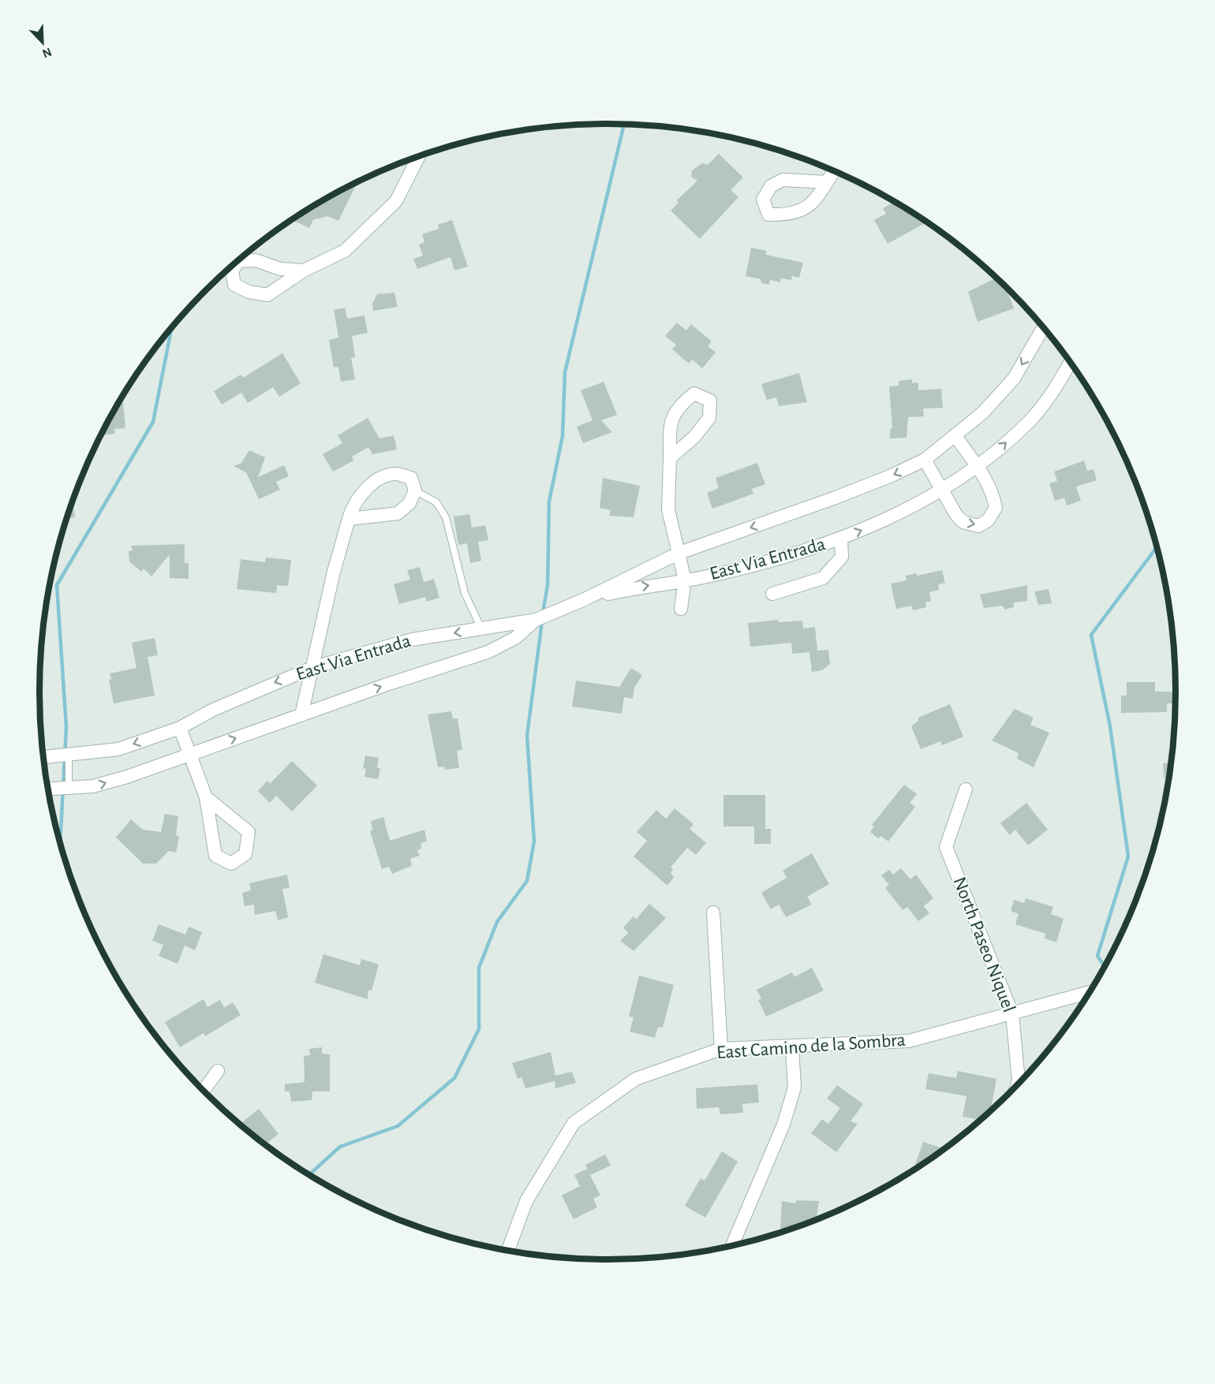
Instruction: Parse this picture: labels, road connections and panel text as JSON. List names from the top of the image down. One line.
{"streets":{"street":["East Via Entrada","North Paseo Niquel","East Camino de la Sombra"]},"crossings":[["North Paseo Niquel","East Camino de la Sombra"]],"north":"bottom right"}
